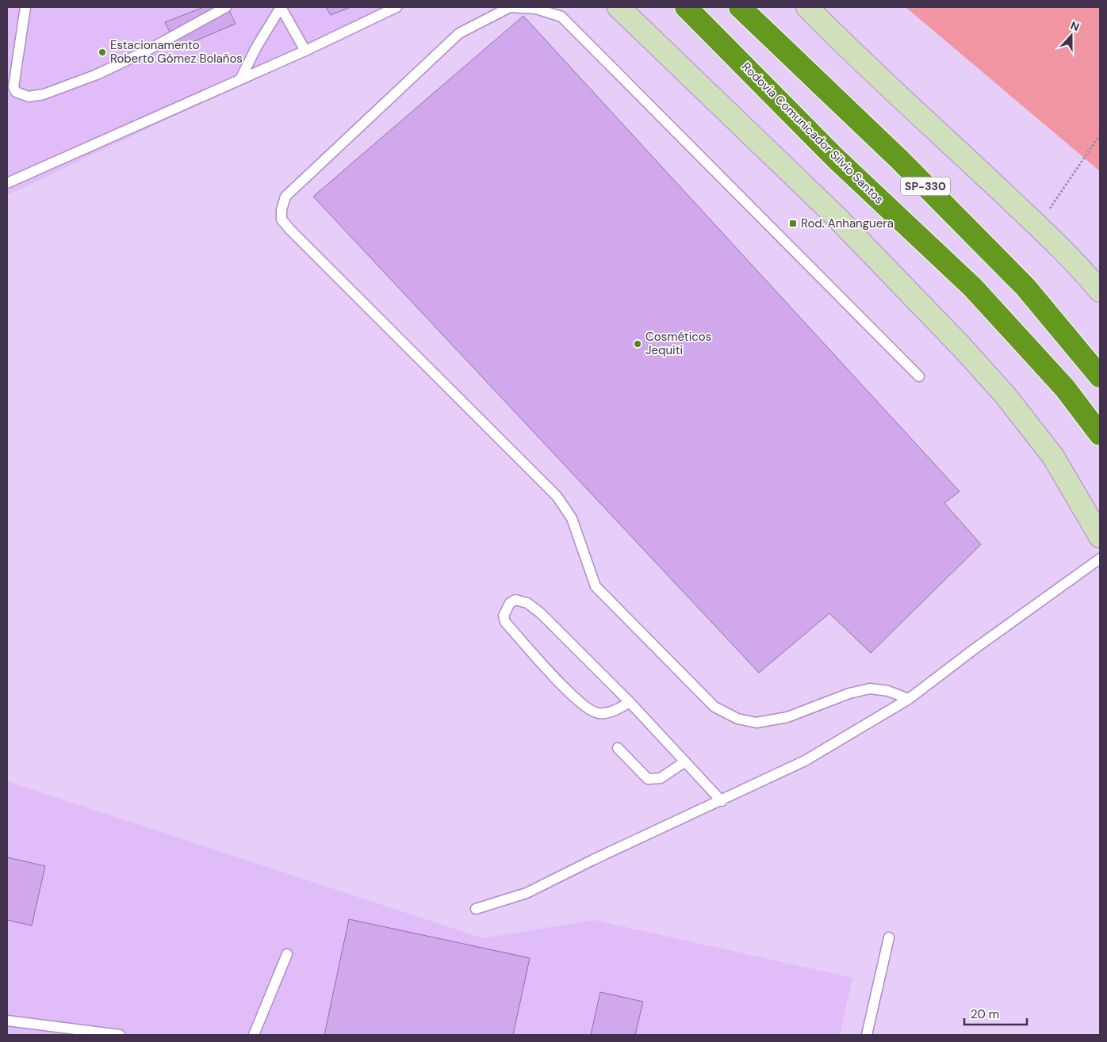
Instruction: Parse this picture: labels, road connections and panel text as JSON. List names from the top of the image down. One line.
{"streets":{"highway":["Rodovia Comunicador Silvio Santos","SP-330"]},"places":{"other":["Estacionamento Roberto Gómez Bolaños","Cosméticos Jequiti"],"transit":["Rod. Anhanguera"]},"scale_bar":"20 m","north":"top"}
